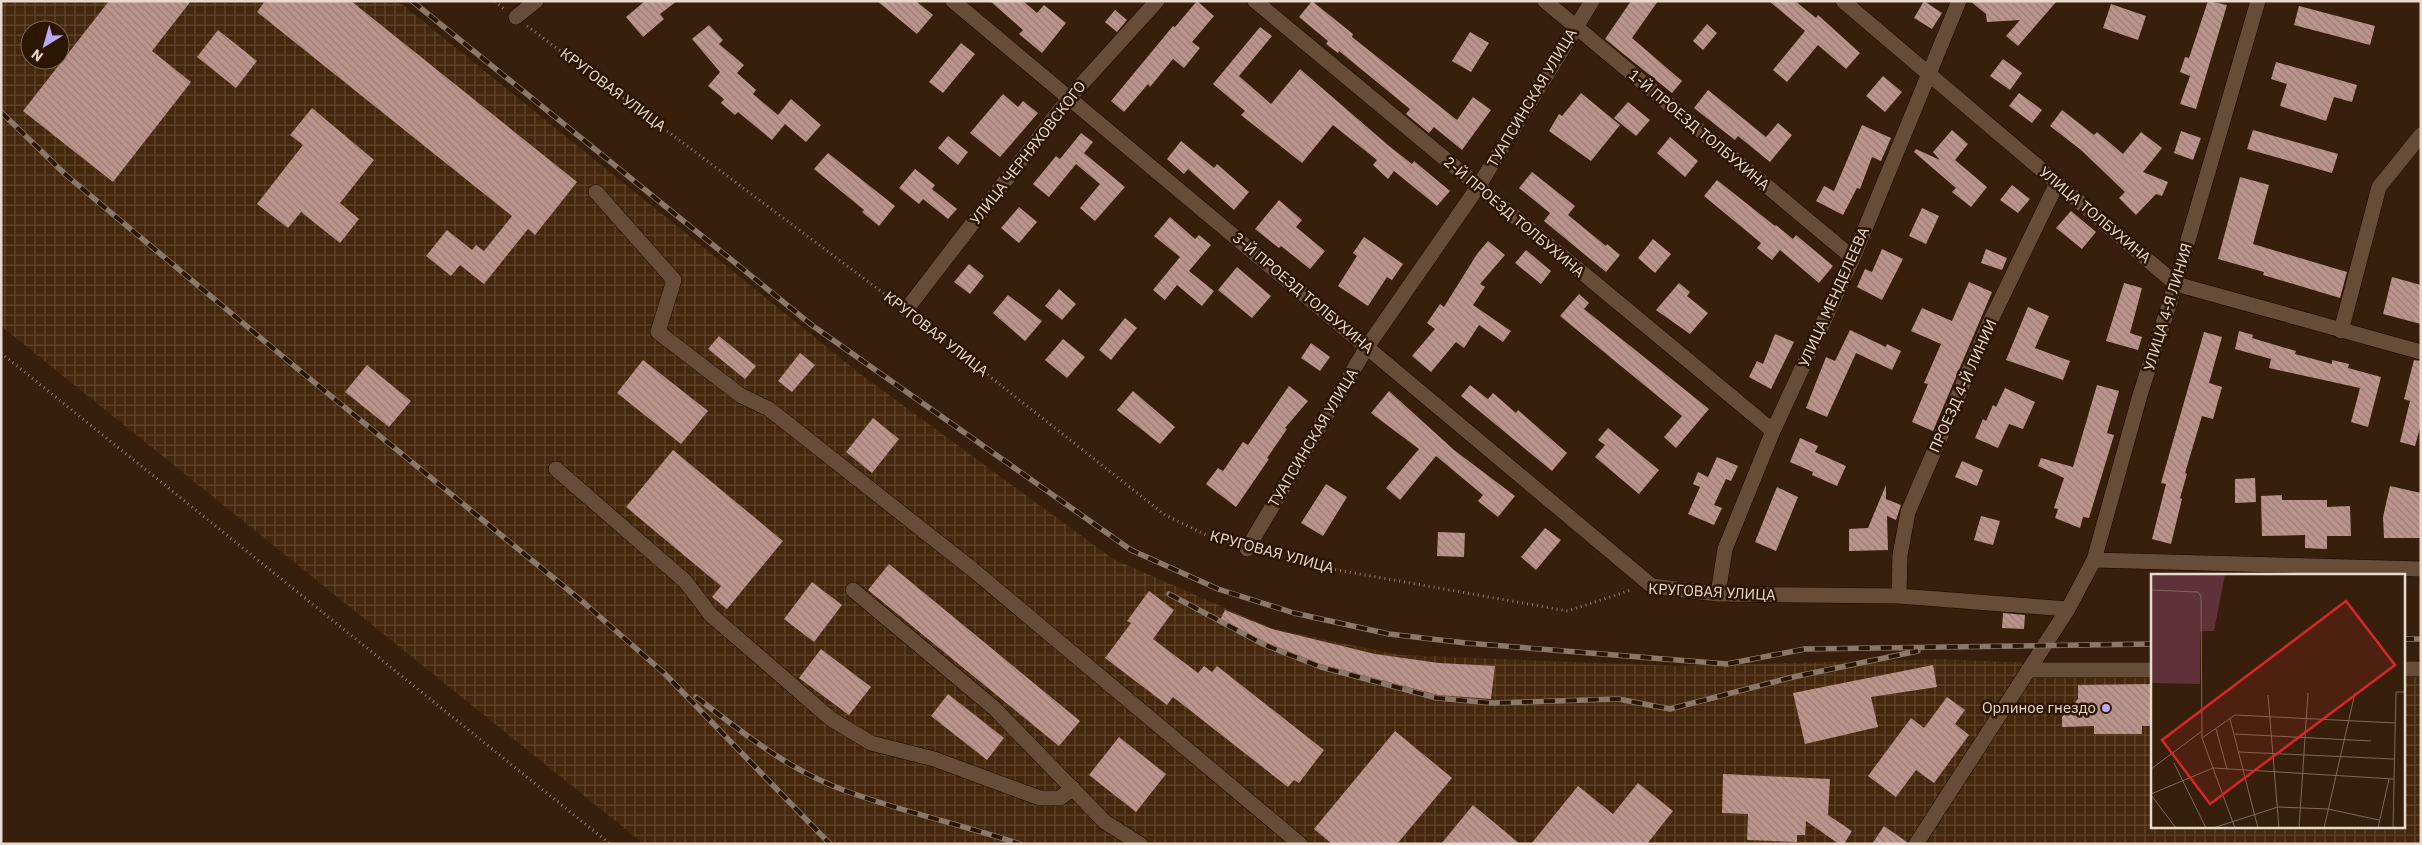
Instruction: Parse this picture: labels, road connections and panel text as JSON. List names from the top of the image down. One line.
{"streets":{"street":["КРУГОВАЯ УЛИЦА","ТУАПСИНСКАЯ УЛИЦА","1-Й ПРОЕЗД ТОЛБУХИНА","УЛИЦА ЧЕРНЯХОВСКОГО","УЛИЦА ТОЛБУХИНА","2-Й ПРОЕЗД ТОЛБУХИНА","3-Й ПРОЕЗД ТОЛБУХИНА","УЛИЦА МЕНДЕЛЕЕВА","УЛИЦА 4-Я ЛИНИЯ","ПРОЕЗД 4-Й ЛИНИИ"]},"crossings":[["КРУГОВАЯ УЛИЦА","ТУАПСИНСКАЯ УЛИЦА"],["КРУГОВАЯ УЛИЦА","УЛИЦА ЧЕРНЯХОВСКОГО"],["КРУГОВАЯ УЛИЦА","3-Й ПРОЕЗД ТОЛБУХИНА"],["КРУГОВАЯ УЛИЦА","УЛИЦА МЕНДЕЛЕЕВА"],["КРУГОВАЯ УЛИЦА","УЛИЦА 4-Я ЛИНИЯ"],["КРУГОВАЯ УЛИЦА","ПРОЕЗД 4-Й ЛИНИИ"],["ТУАПСИНСКАЯ УЛИЦА","1-Й ПРОЕЗД ТОЛБУХИНА"],["ТУАПСИНСКАЯ УЛИЦА","2-Й ПРОЕЗД ТОЛБУХИНА"],["ТУАПСИНСКАЯ УЛИЦА","3-Й ПРОЕЗД ТОЛБУХИНА"],["1-Й ПРОЕЗД ТОЛБУХИНА","УЛИЦА МЕНДЕЛЕЕВА"],["УЛИЦА ЧЕРНЯХОВСКОГО","3-Й ПРОЕЗД ТОЛБУХИНА"],["УЛИЦА ТОЛБУХИНА","УЛИЦА МЕНДЕЛЕЕВА"],["УЛИЦА ТОЛБУХИНА","УЛИЦА 4-Я ЛИНИЯ"],["УЛИЦА ТОЛБУХИНА","ПРОЕЗД 4-Й ЛИНИИ"],["2-Й ПРОЕЗД ТОЛБУХИНА","УЛИЦА МЕНДЕЛЕЕВА"]],"places":["Орлиное гнездо"],"north":"bottom left"}
